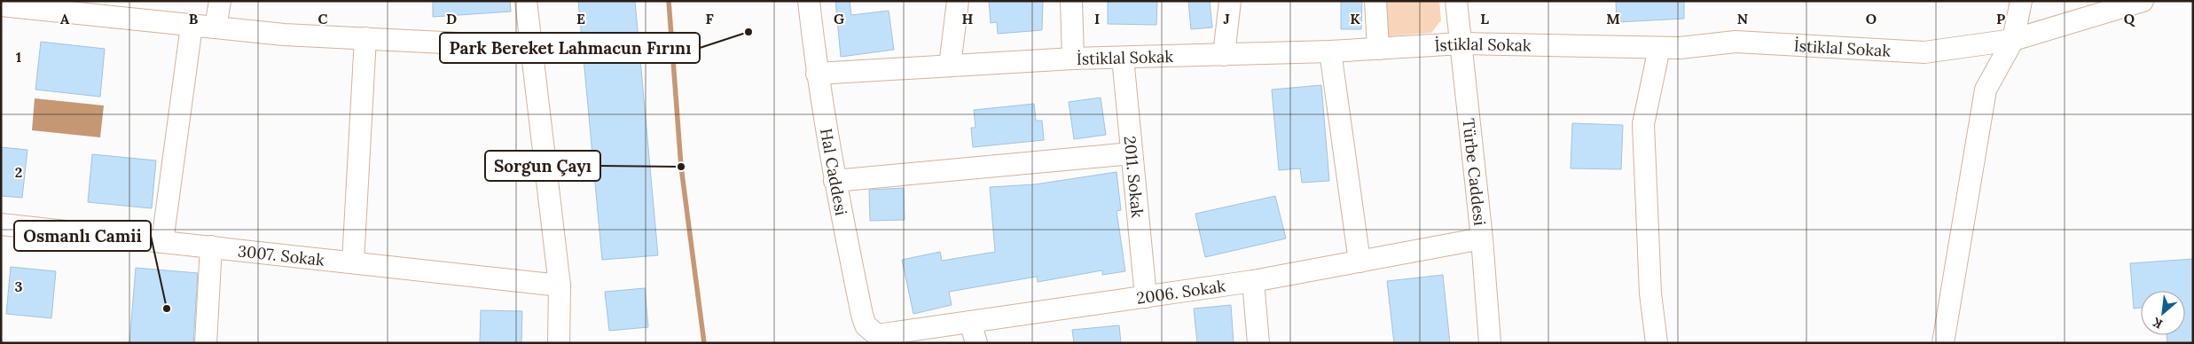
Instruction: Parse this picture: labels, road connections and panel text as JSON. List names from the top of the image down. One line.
{"streets":{"street":["İstiklal Sokak","Hal Caddesi","Türbe Caddesi","2011. Sokak","3007. Sokak","2006. Sokak"]},"crossings":[["İstiklal Sokak","Hal Caddesi"],["İstiklal Sokak","Türbe Caddesi"],["İstiklal Sokak","2011. Sokak"],["Hal Caddesi","2006. Sokak"],["Türbe Caddesi","2006. Sokak"],["2011. Sokak","2006. Sokak"]],"places":["Park Bereket Lahmacun Fırını","Sorgun Çayı","Osmanlı Camii"],"north":"bottom left","grid":{"columns":["A","B","C","D","E","F","G","H","I","J","K","L","M","N","O","P","Q"],"rows":["1","2","3"]}}
